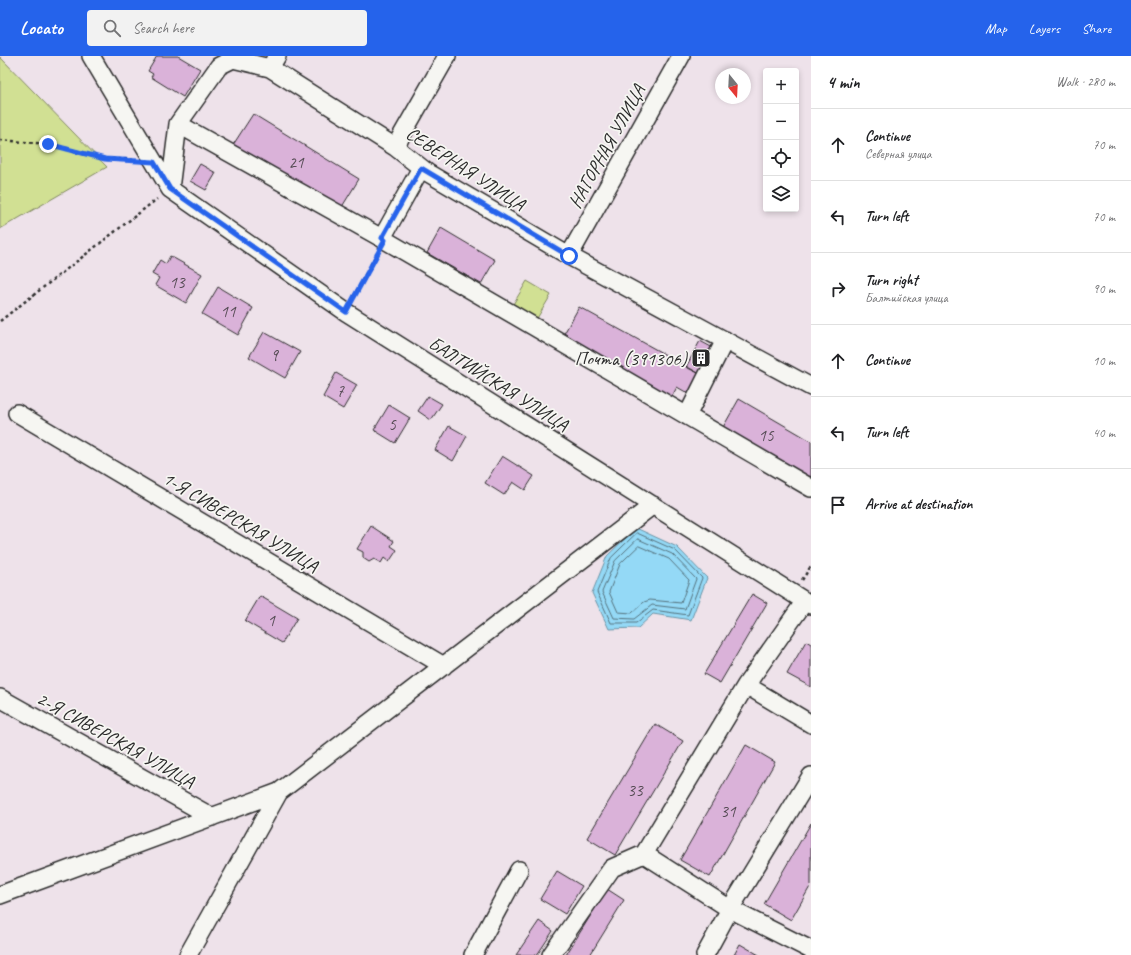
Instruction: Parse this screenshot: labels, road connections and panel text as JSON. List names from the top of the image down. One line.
{"streets":{"street":["НАГОРНАЯ УЛИЦА","СЕВЕРНАЯ УЛИЦА","БАЛТИЙСКАЯ УЛИЦА","1-Я СИВЕРСКАЯ УЛИЦА","2-Я СИВЕРСКАЯ УЛИЦА"]},"crossings":[["НАГОРНАЯ УЛИЦА","СЕВЕРНАЯ УЛИЦА"],["СЕВЕРНАЯ УЛИЦА","БАЛТИЙСКАЯ УЛИЦА"]],"places":{"building":["Почта (391306)"]},"house_numbers":["21","13","11","9","7","5","15","1","33","31"],"north":"bottom","page":{"header":"Locato","search":"Search here","nav":["Map","Layers","Share"],"heading":["4 min","Walk · 280 m"],"map_buttons":["+","−"],"list":[["Continue","Северная улица","70 m"],["Turn left","70 m"],["Turn right","Балтийская улица","90 m"],["Continue","10 m"],["Turn left","40 m"],"Arrive at destination"]}}
